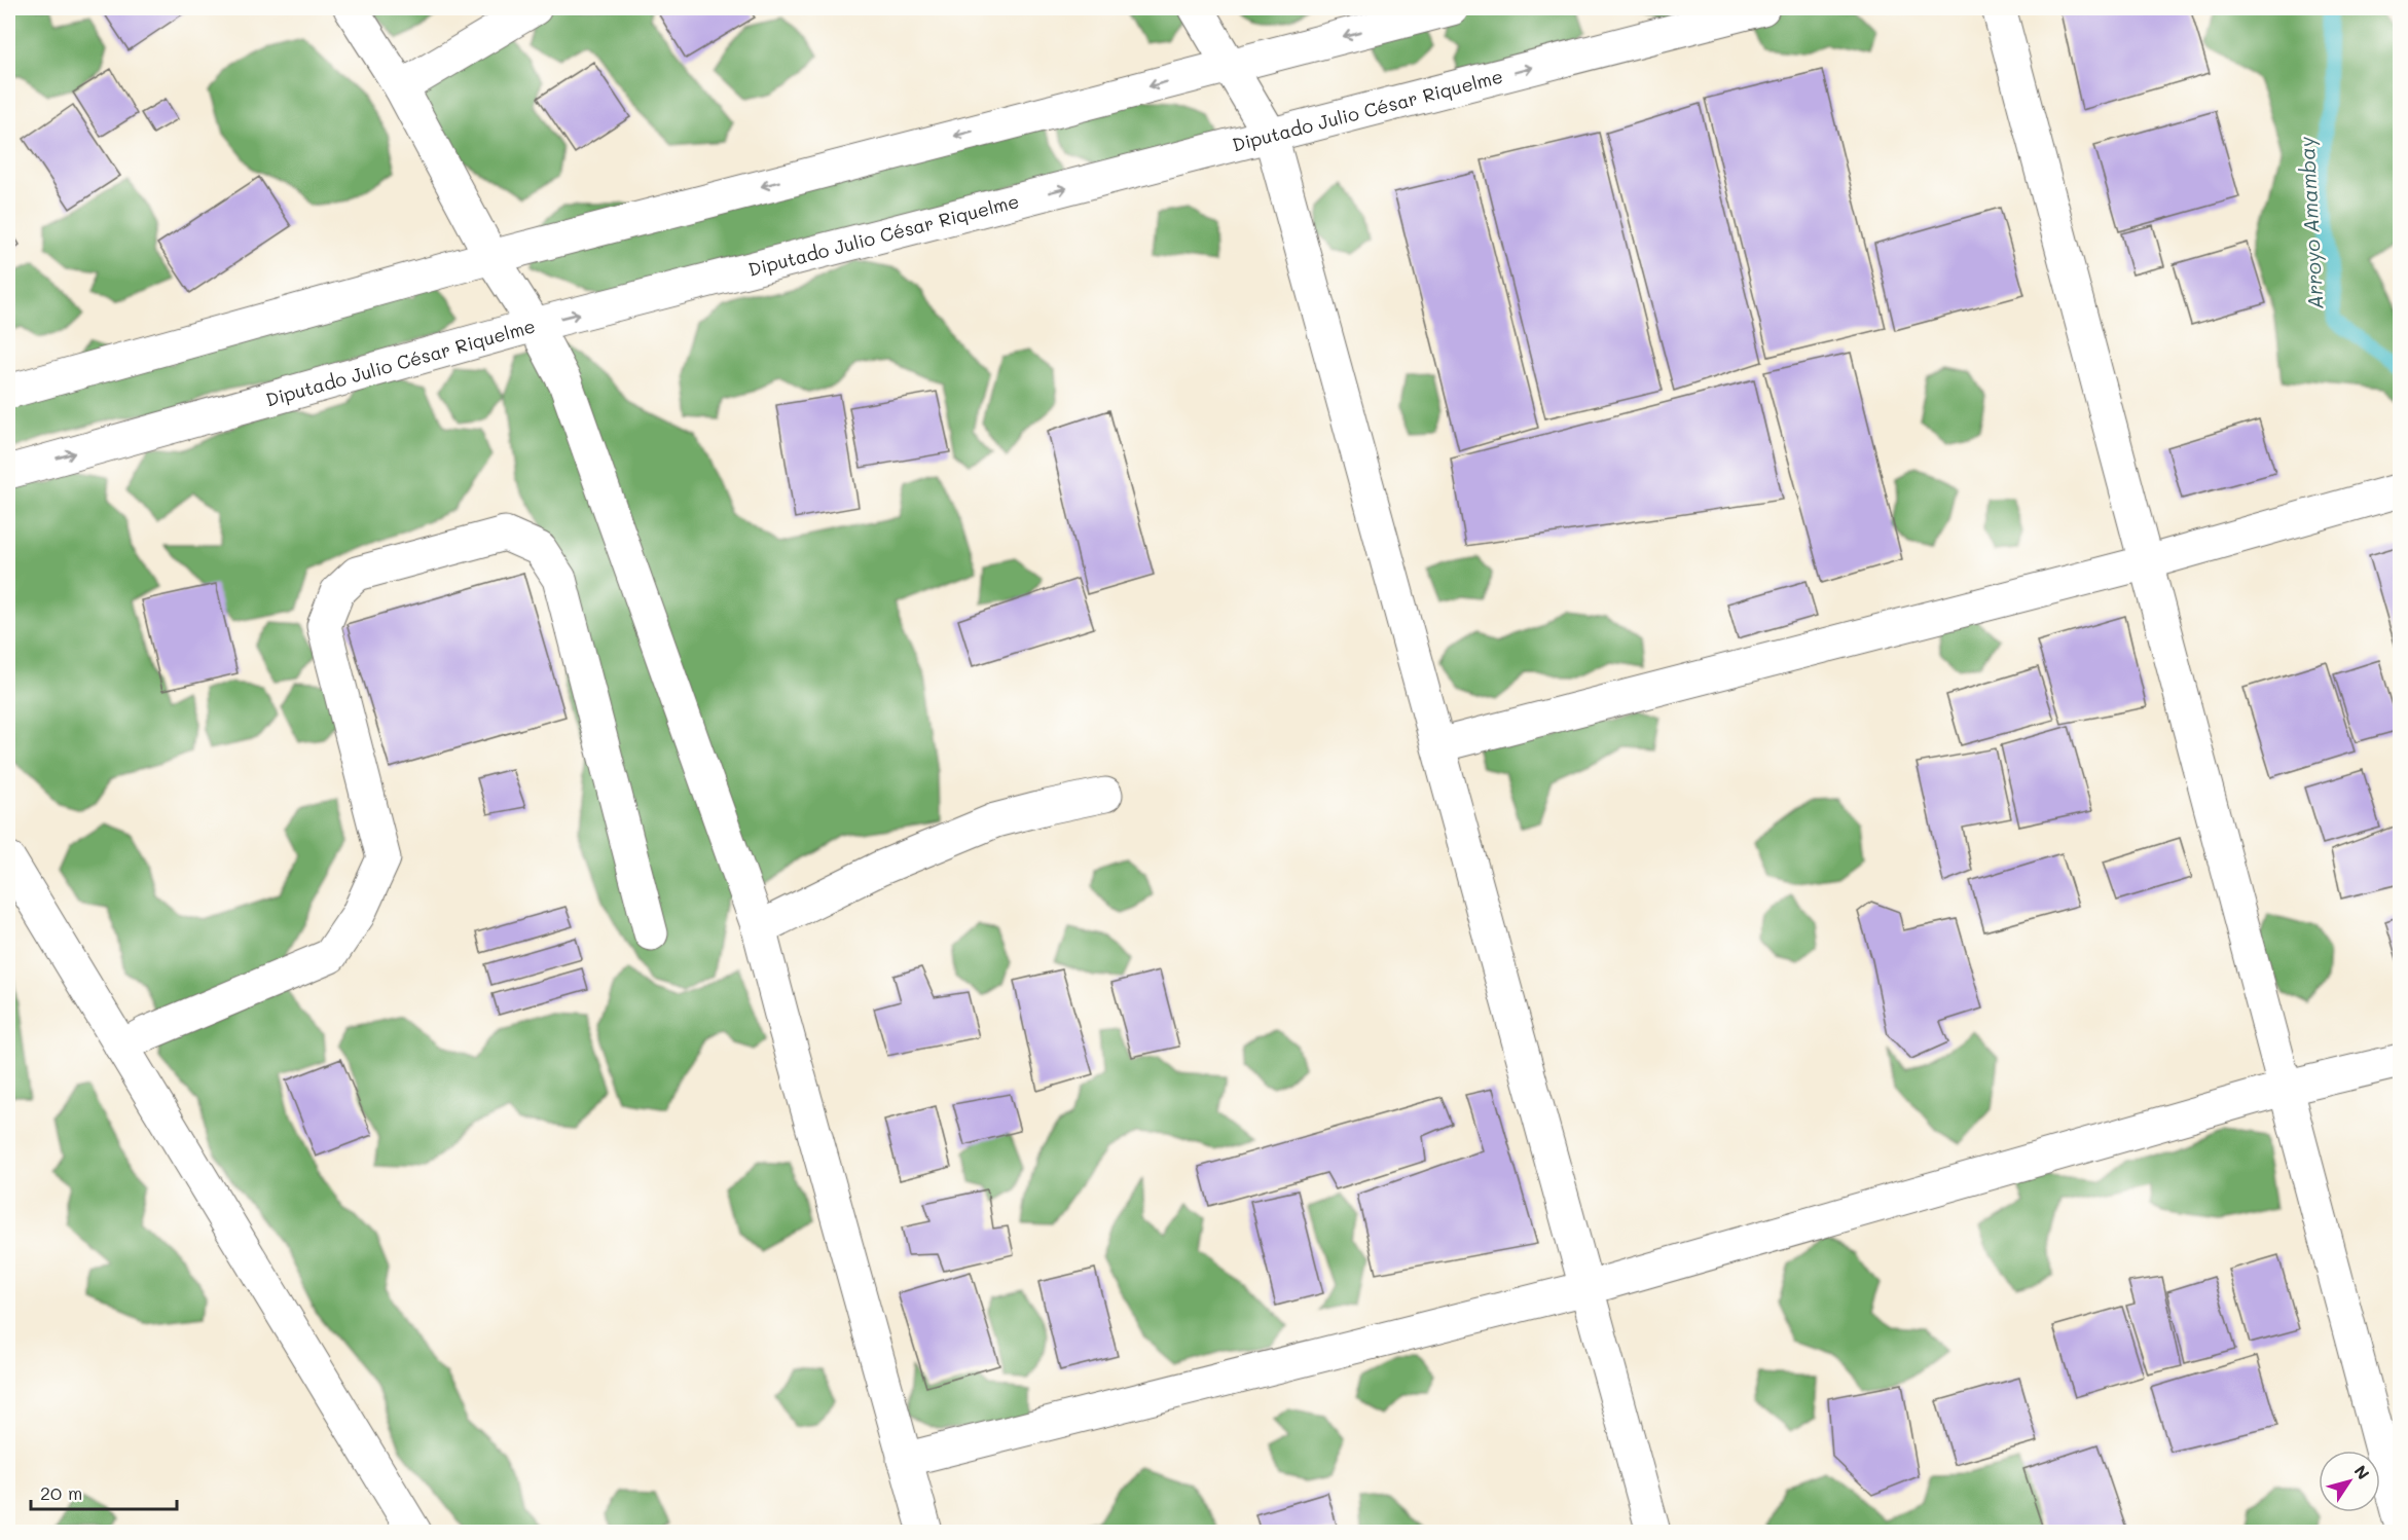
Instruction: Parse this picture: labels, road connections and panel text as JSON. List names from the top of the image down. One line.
{"streets":{"street":["Diputado Julio César Riquelme"]},"water":["Arroyo Amambay"],"scale_bar":"20 m","north":"top right"}
